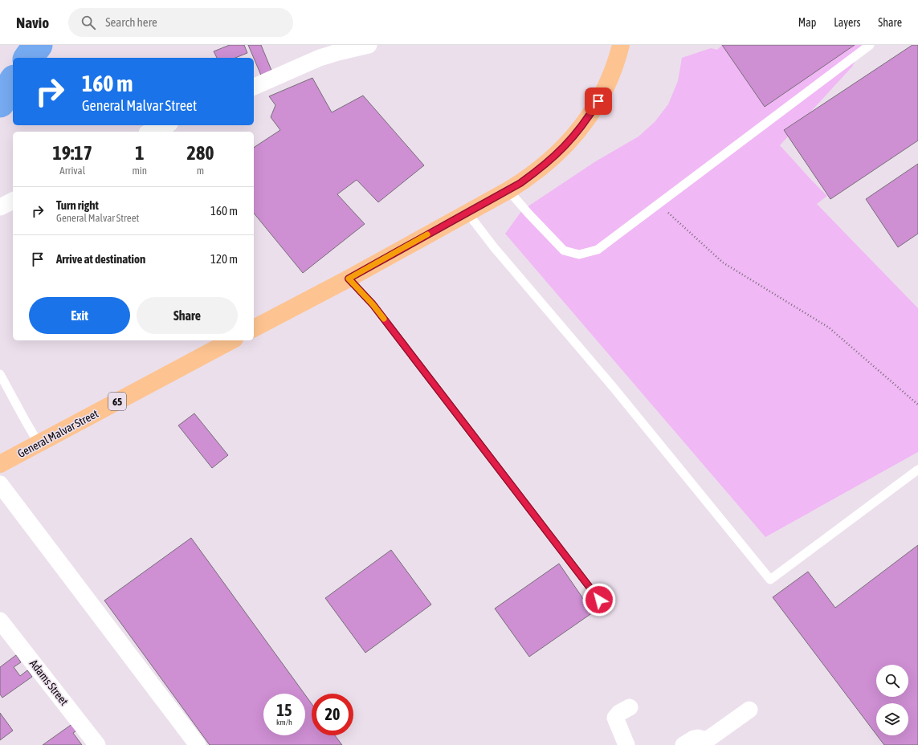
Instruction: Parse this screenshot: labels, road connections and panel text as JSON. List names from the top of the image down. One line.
{"streets":{"highway":["65","General Malvar Street"],"street":["Adams Street"]},"page":{"header":"Navio","search":"Search here","nav":["Map","Layers","Share"],"turn":["160 m","General Malvar Street"],"eta":["19:17","Arrival","1","min","280","m"],"list":[{"name":"Turn right","note":"General Malvar Street","value":"160 m"},{"name":"Arrive at destination","value":"120 m"}],"buttons":["Exit","Share"],"speed":"15 km/h","limit":"20"}}
